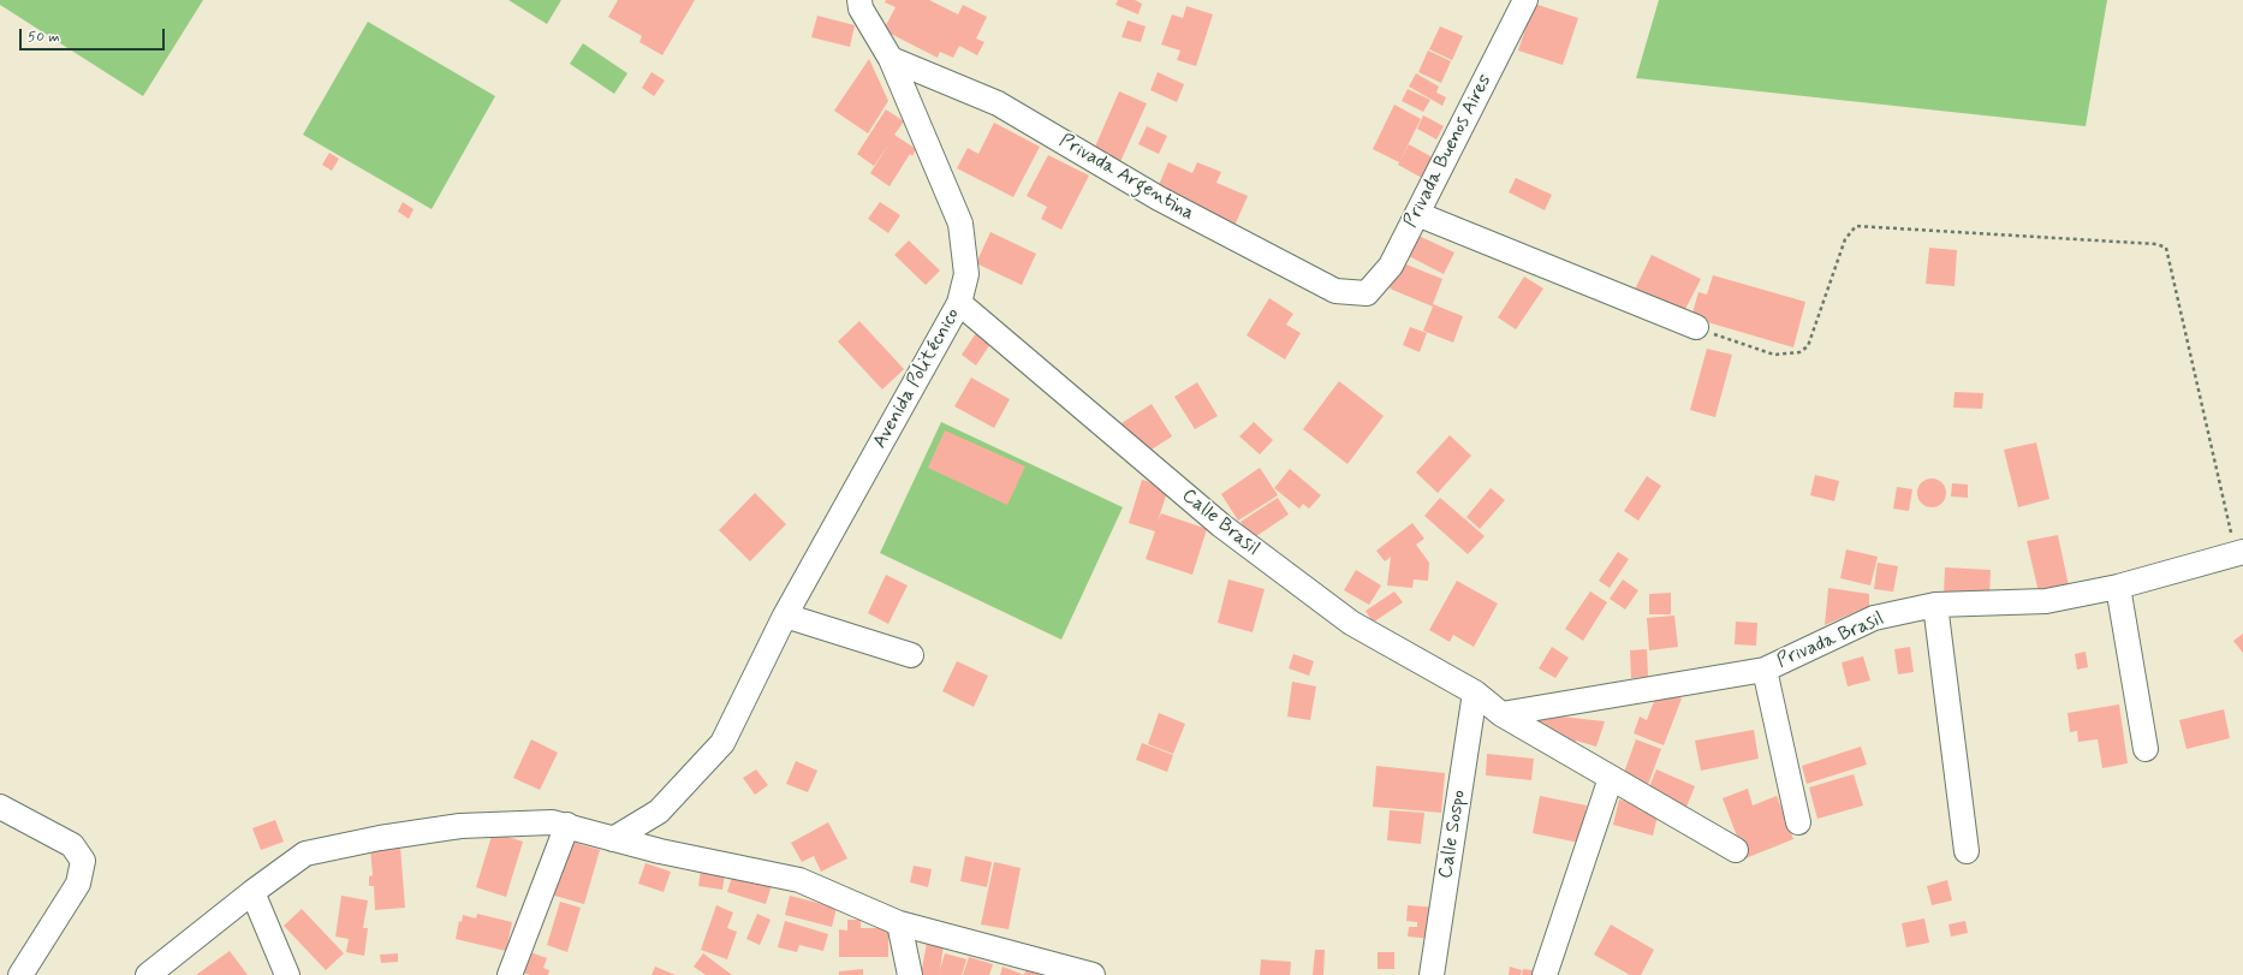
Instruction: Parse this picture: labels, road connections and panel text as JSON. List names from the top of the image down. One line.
{"streets":{"street":["Privada Buenos Aires","Privada Argentina","Avenida Politécnico","Calle Brasil","Privada Brasil","Calle Sospo"]},"crossings":[["Privada Buenos Aires","Privada Argentina"],["Privada Argentina","Avenida Politécnico"],["Avenida Politécnico","Calle Brasil"],["Calle Brasil","Privada Brasil"],["Calle Brasil","Calle Sospo"]],"scale_bar":"50 m"}
